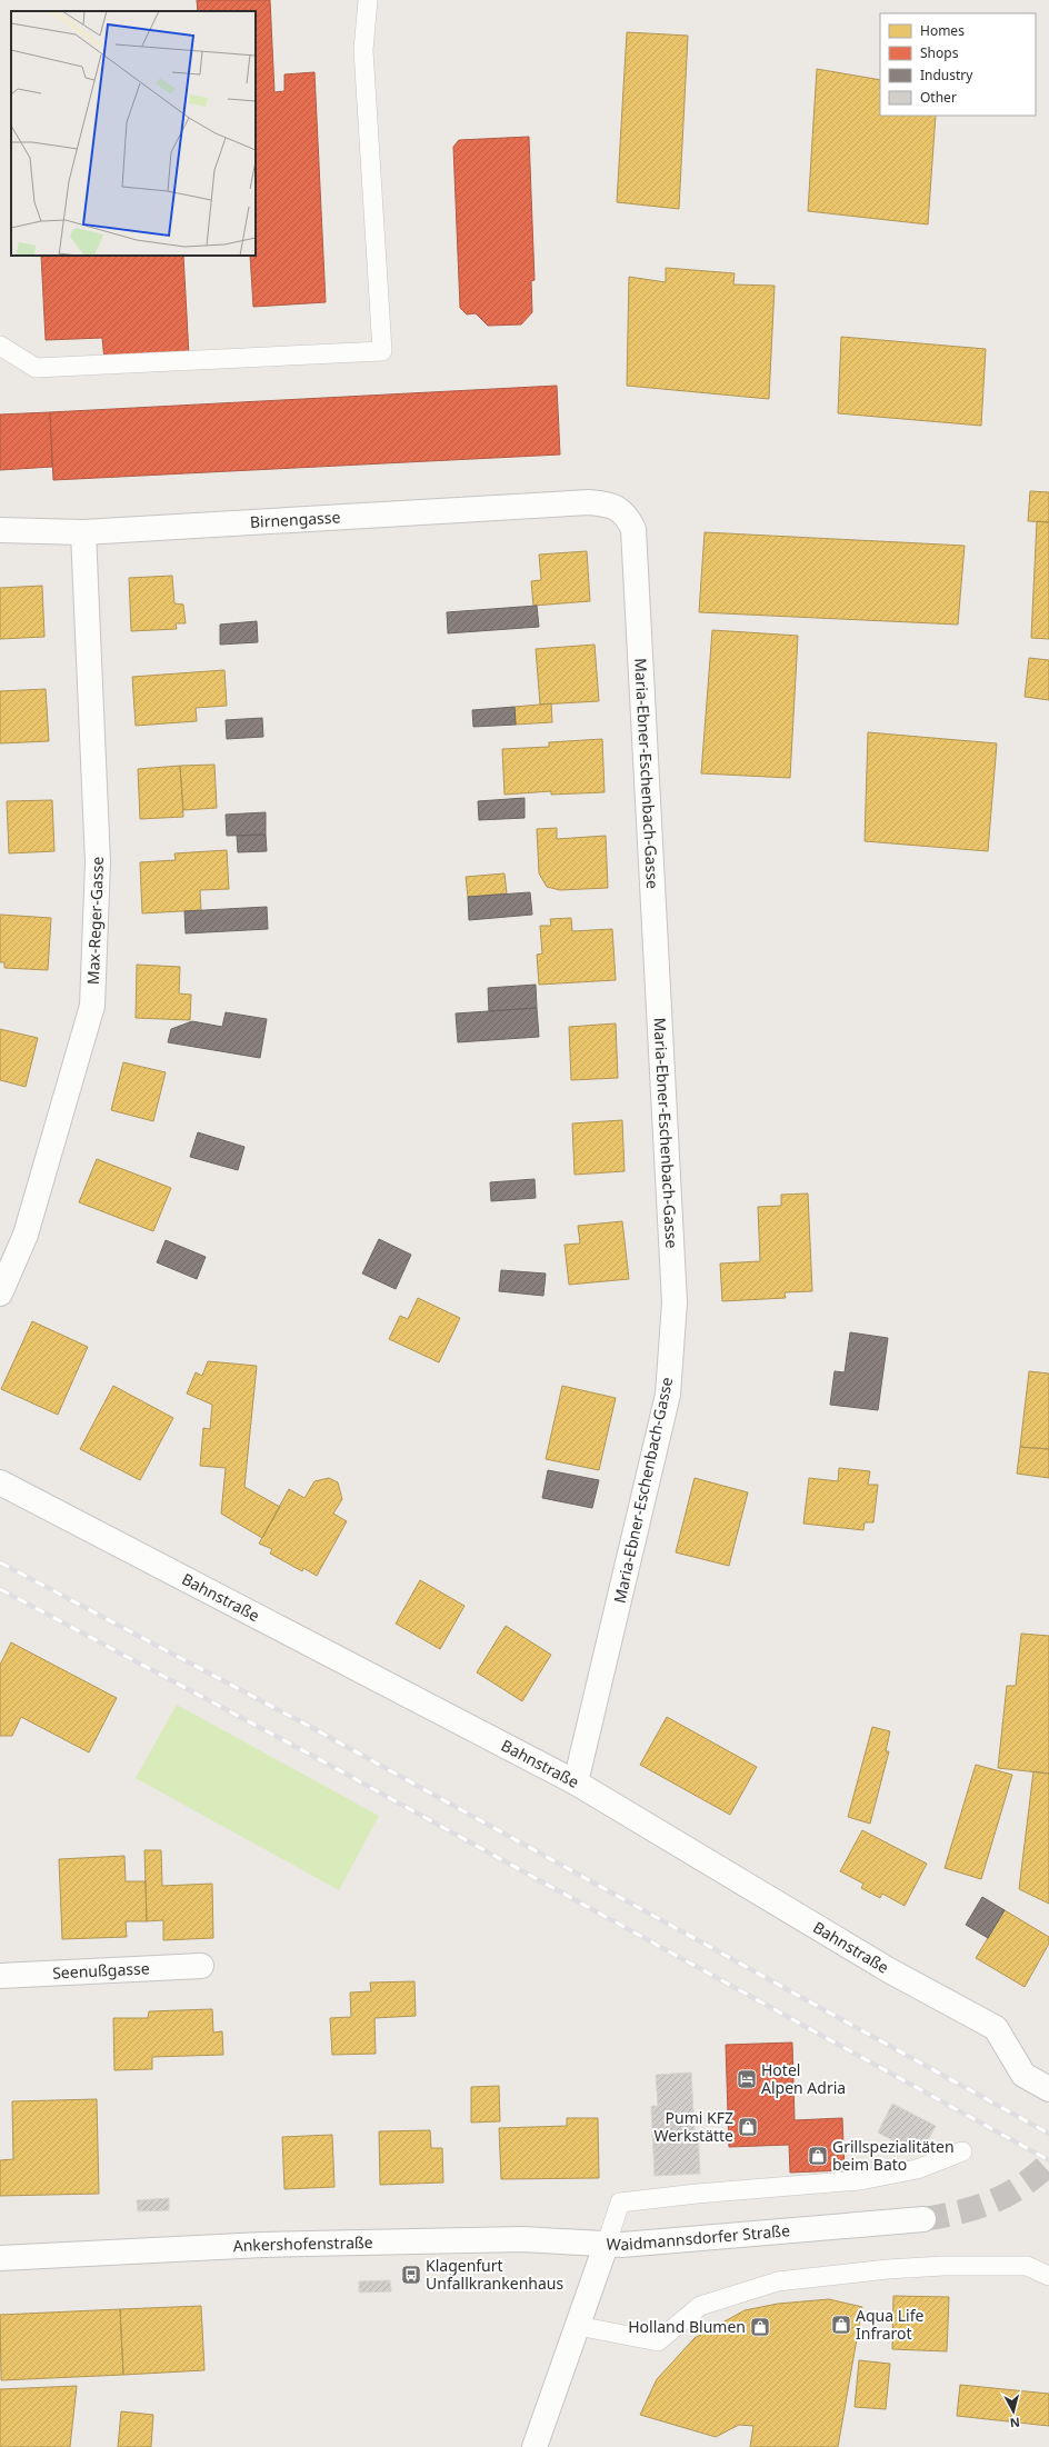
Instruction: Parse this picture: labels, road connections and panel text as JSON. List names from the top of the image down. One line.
{"streets":{"street":["Birnengasse","Maria-Ebner-Eschenbach-Gasse","Max-Reger-Gasse","Bahnstraße","Seenußgasse","Waidmannsdorfer Straße","Ankershofenstraße"]},"crossings":[["Birnengasse","Maria-Ebner-Eschenbach-Gasse"],["Birnengasse","Max-Reger-Gasse"],["Maria-Ebner-Eschenbach-Gasse","Bahnstraße"],["Waidmannsdorfer Straße","Ankershofenstraße"]],"places":{"hotel":["Hotel Alpen Adria"],"shop":["Pumi KFZ Werkstätte","Grillspezialitäten beim Bato","Aqua Life Infrarot","Holland Blumen"],"bus stop":["Klagenfurt Unfallkrankenhaus"]},"legend":["Homes","Shops","Industry","Other"],"north":"bottom"}
